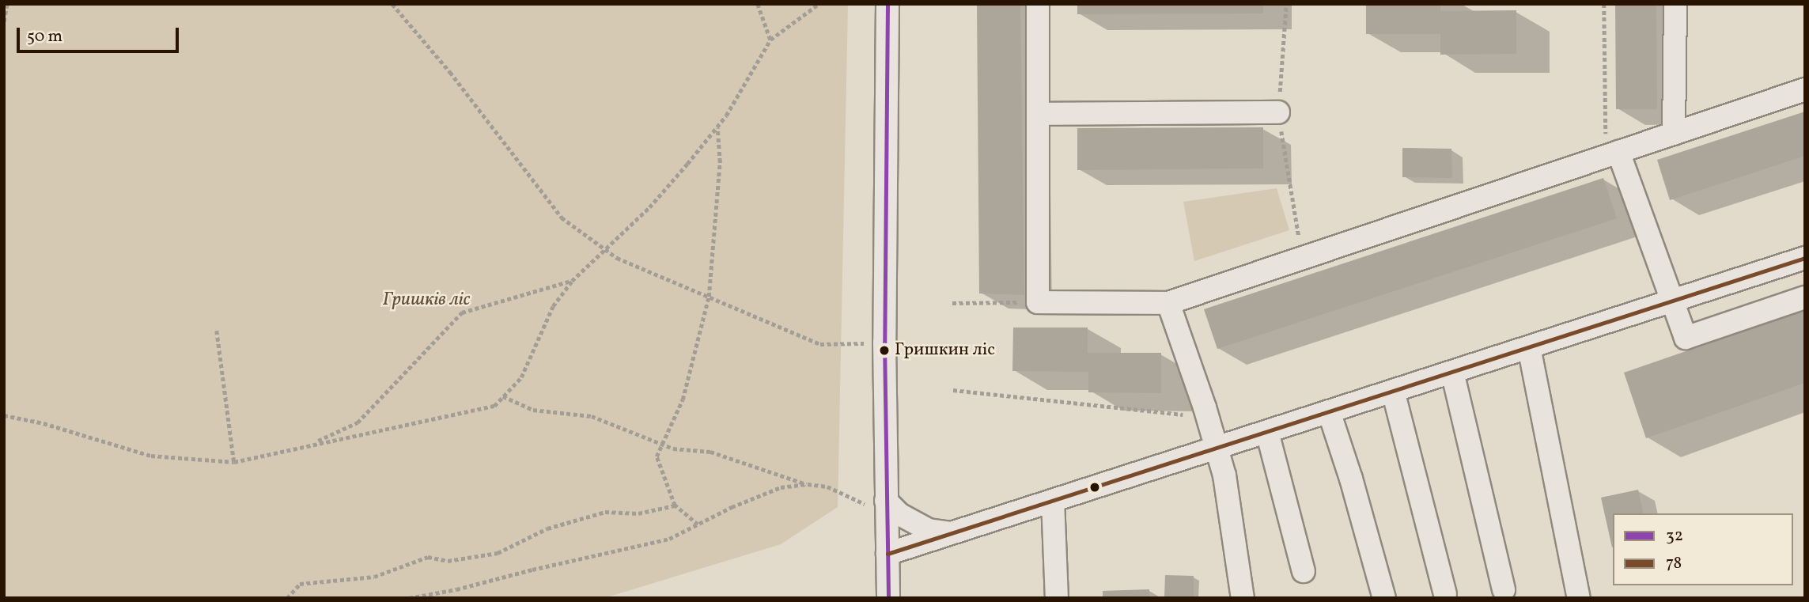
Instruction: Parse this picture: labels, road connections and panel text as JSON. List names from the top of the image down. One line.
{"parks":["Гришків ліс"],"places":["Гришкин ліс"],"lines":["transit line 32","transit line 78"],"legend":["32","78"],"scale_bar":"50 m"}
